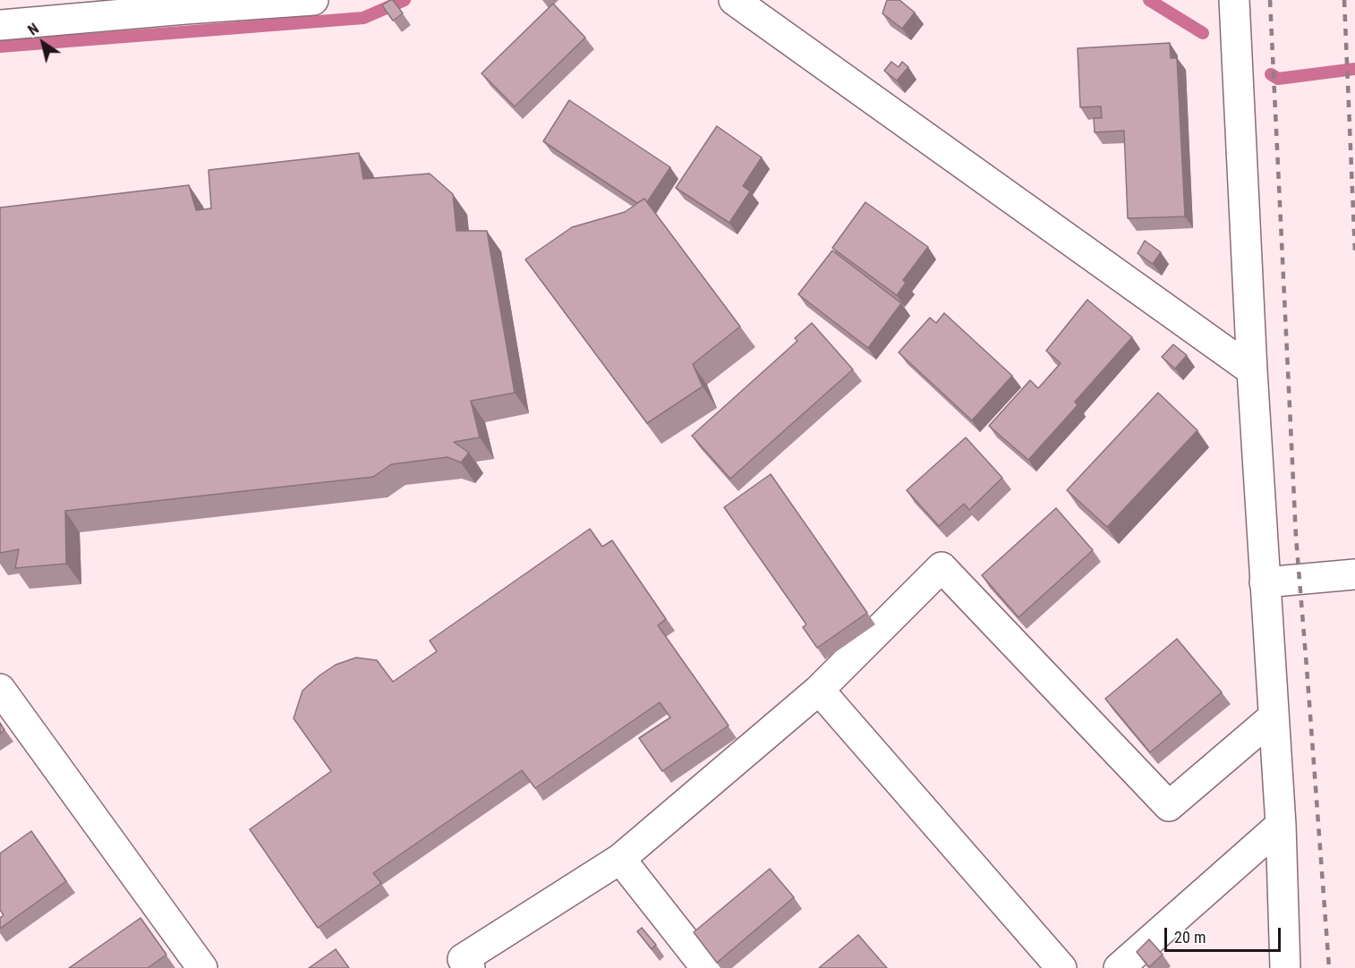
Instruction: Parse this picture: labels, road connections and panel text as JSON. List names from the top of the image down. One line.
{"scale_bar":"20 m","north":"top left"}
